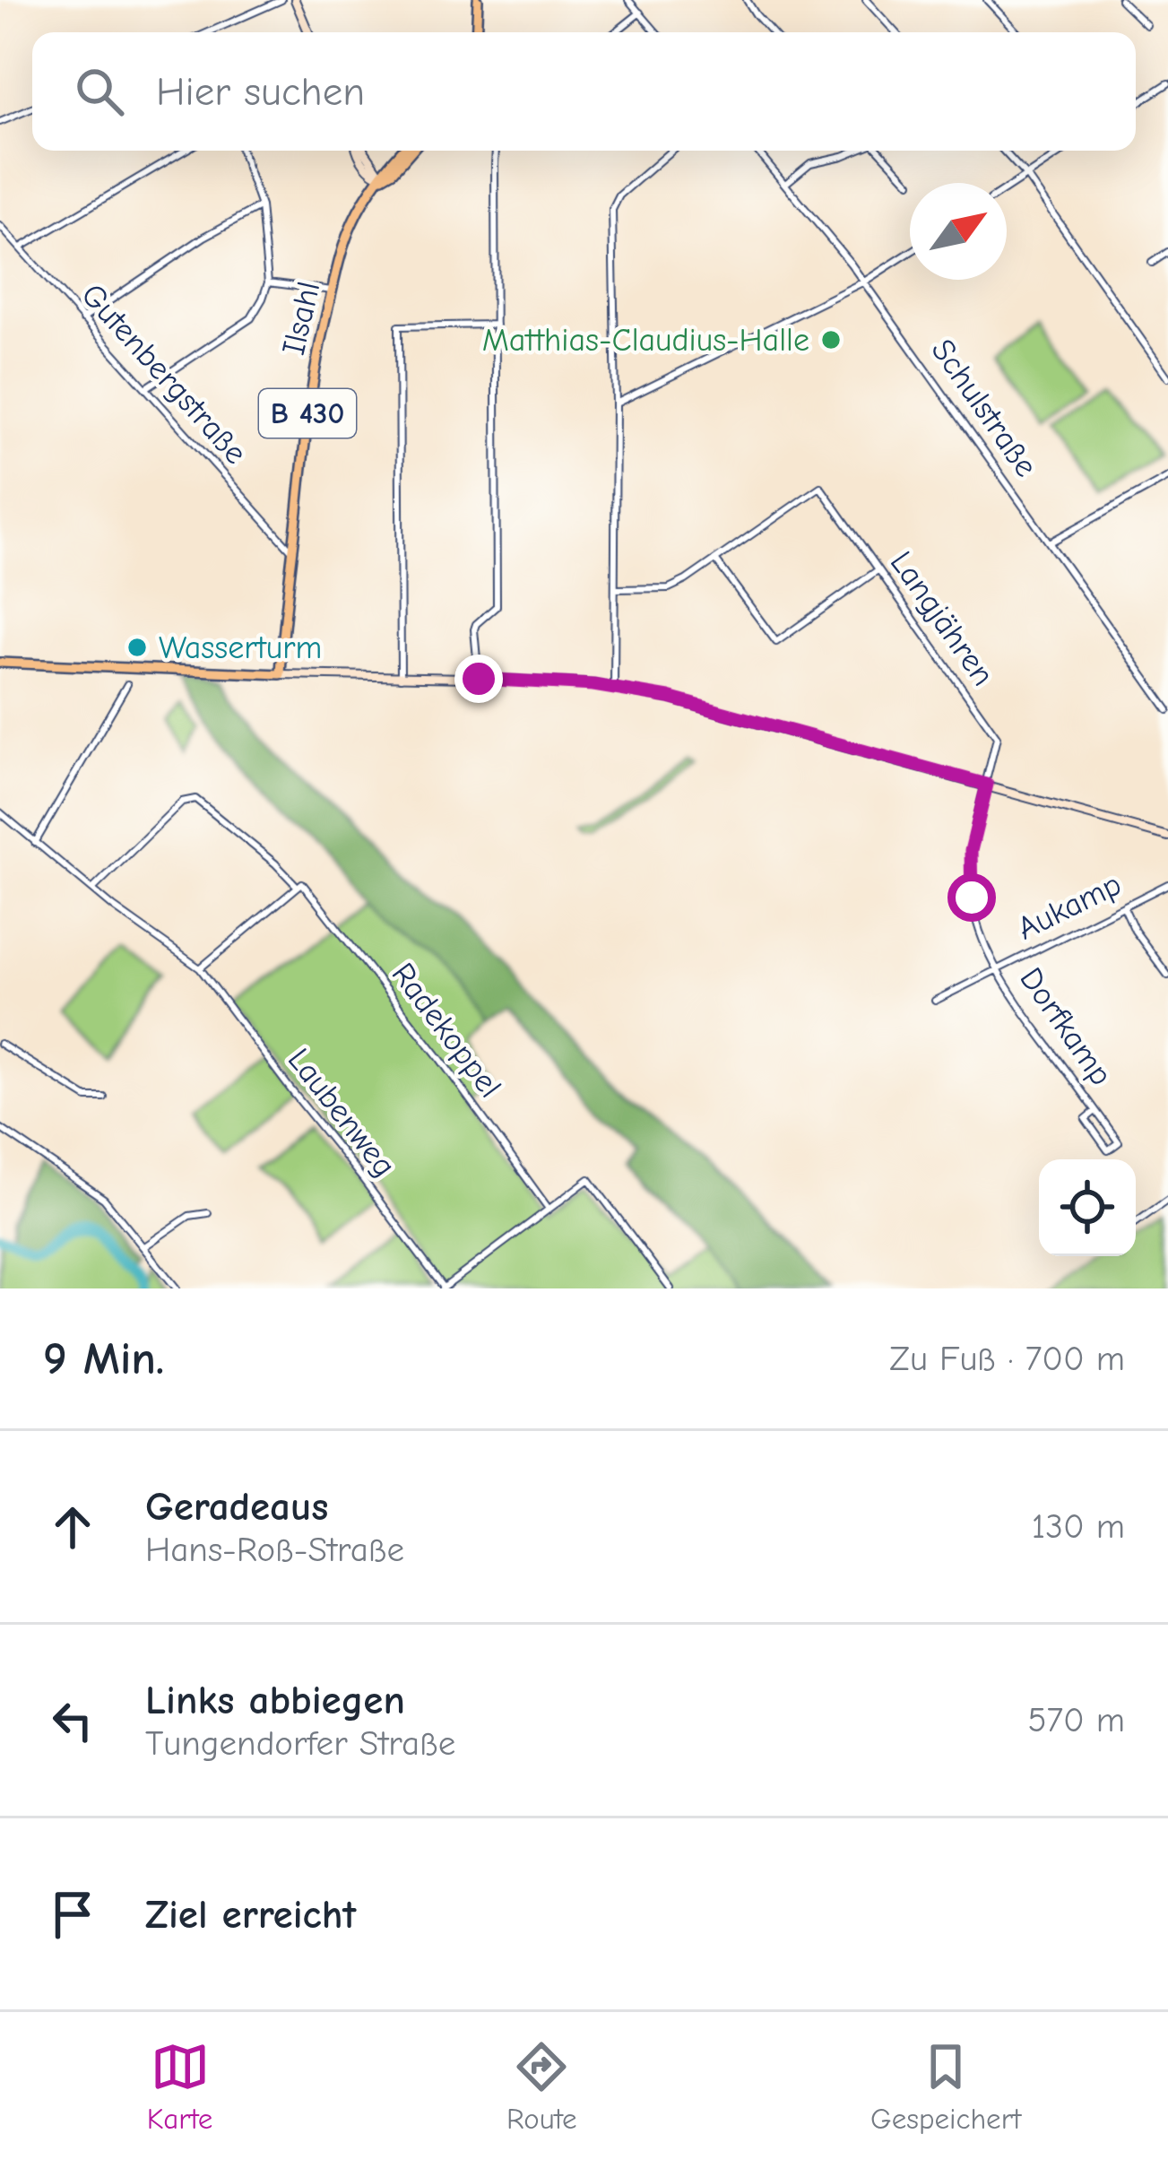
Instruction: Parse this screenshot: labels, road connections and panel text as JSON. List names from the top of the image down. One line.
{"streets":{"main road":["Ilsahl","B 430"],"street":["Gutenbergstraße","Schulstraße","Langjähren","Aukamp","Dorfkamp","Radekoppel","Laubenweg"]},"crossings":[["Ilsahl","Gutenbergstraße"],["Ilsahl","B 430"],["Langjähren","Aukamp"],["Langjähren","Dorfkamp"],["Aukamp","Dorfkamp"],["Radekoppel","Laubenweg"]],"places":["Matthias-Claudius-Halle","Wasserturm"],"north":"top right","page":{"search":"Hier suchen","heading":["9 Min.","Zu Fuß · 700 m"],"list":[["Geradeaus","Hans-Roß-Straße","130 m"],["Links abbiegen","Tungendorfer Straße","570 m"],"Ziel erreicht"],"nav":["Karte","Route","Gespeichert"]}}
